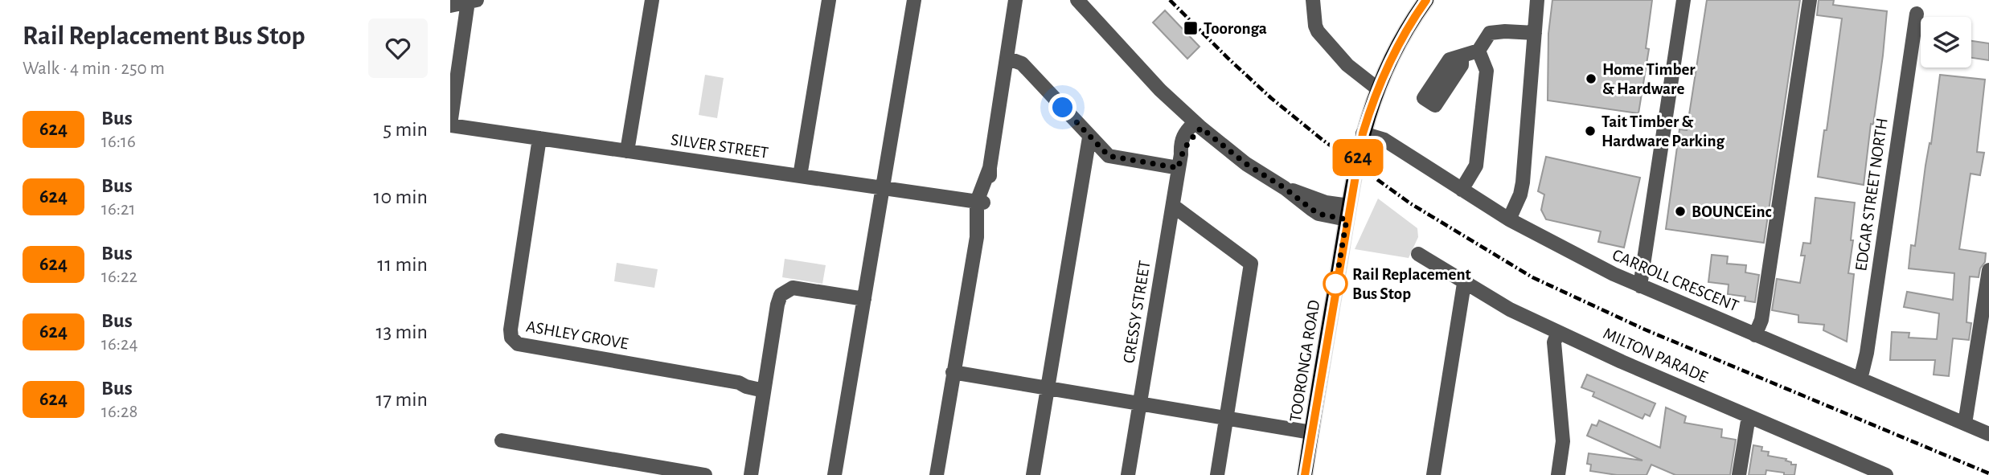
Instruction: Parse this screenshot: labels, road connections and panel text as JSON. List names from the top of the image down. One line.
{"streets":{"main road":["TOORONGA ROAD"],"street":["SILVER STREET","EDGAR STREET NORTH","CARROLL CRESCENT","CRESSY STREET","ASHLEY GROVE","MILTON PARADE"]},"crossings":[["SILVER STREET","ASHLEY GROVE"],["EDGAR STREET NORTH","CARROLL CRESCENT"],["CARROLL CRESCENT","TOORONGA ROAD"]],"places":{"transit":["Tooronga"],"other":["Home Timber & Hardware","Tait Timber & Hardware Parking","BOUNCEinc","Rail Replacement Bus Stop"]},"lines":["bus line 624"],"page":{"heading":["Rail Replacement Bus Stop","Walk · 4 min · 250 m"],"on_map":"624","list":[{"mark":"624","name":"Bus","note":"16:16","value":"5 min"},{"mark":"624","name":"Bus","note":"16:21","value":"10 min"},{"mark":"624","name":"Bus","note":"16:22","value":"11 min"},{"mark":"624","name":"Bus","note":"16:24","value":"13 min"},{"mark":"624","name":"Bus","note":"16:28","value":"17 min"}]}}
